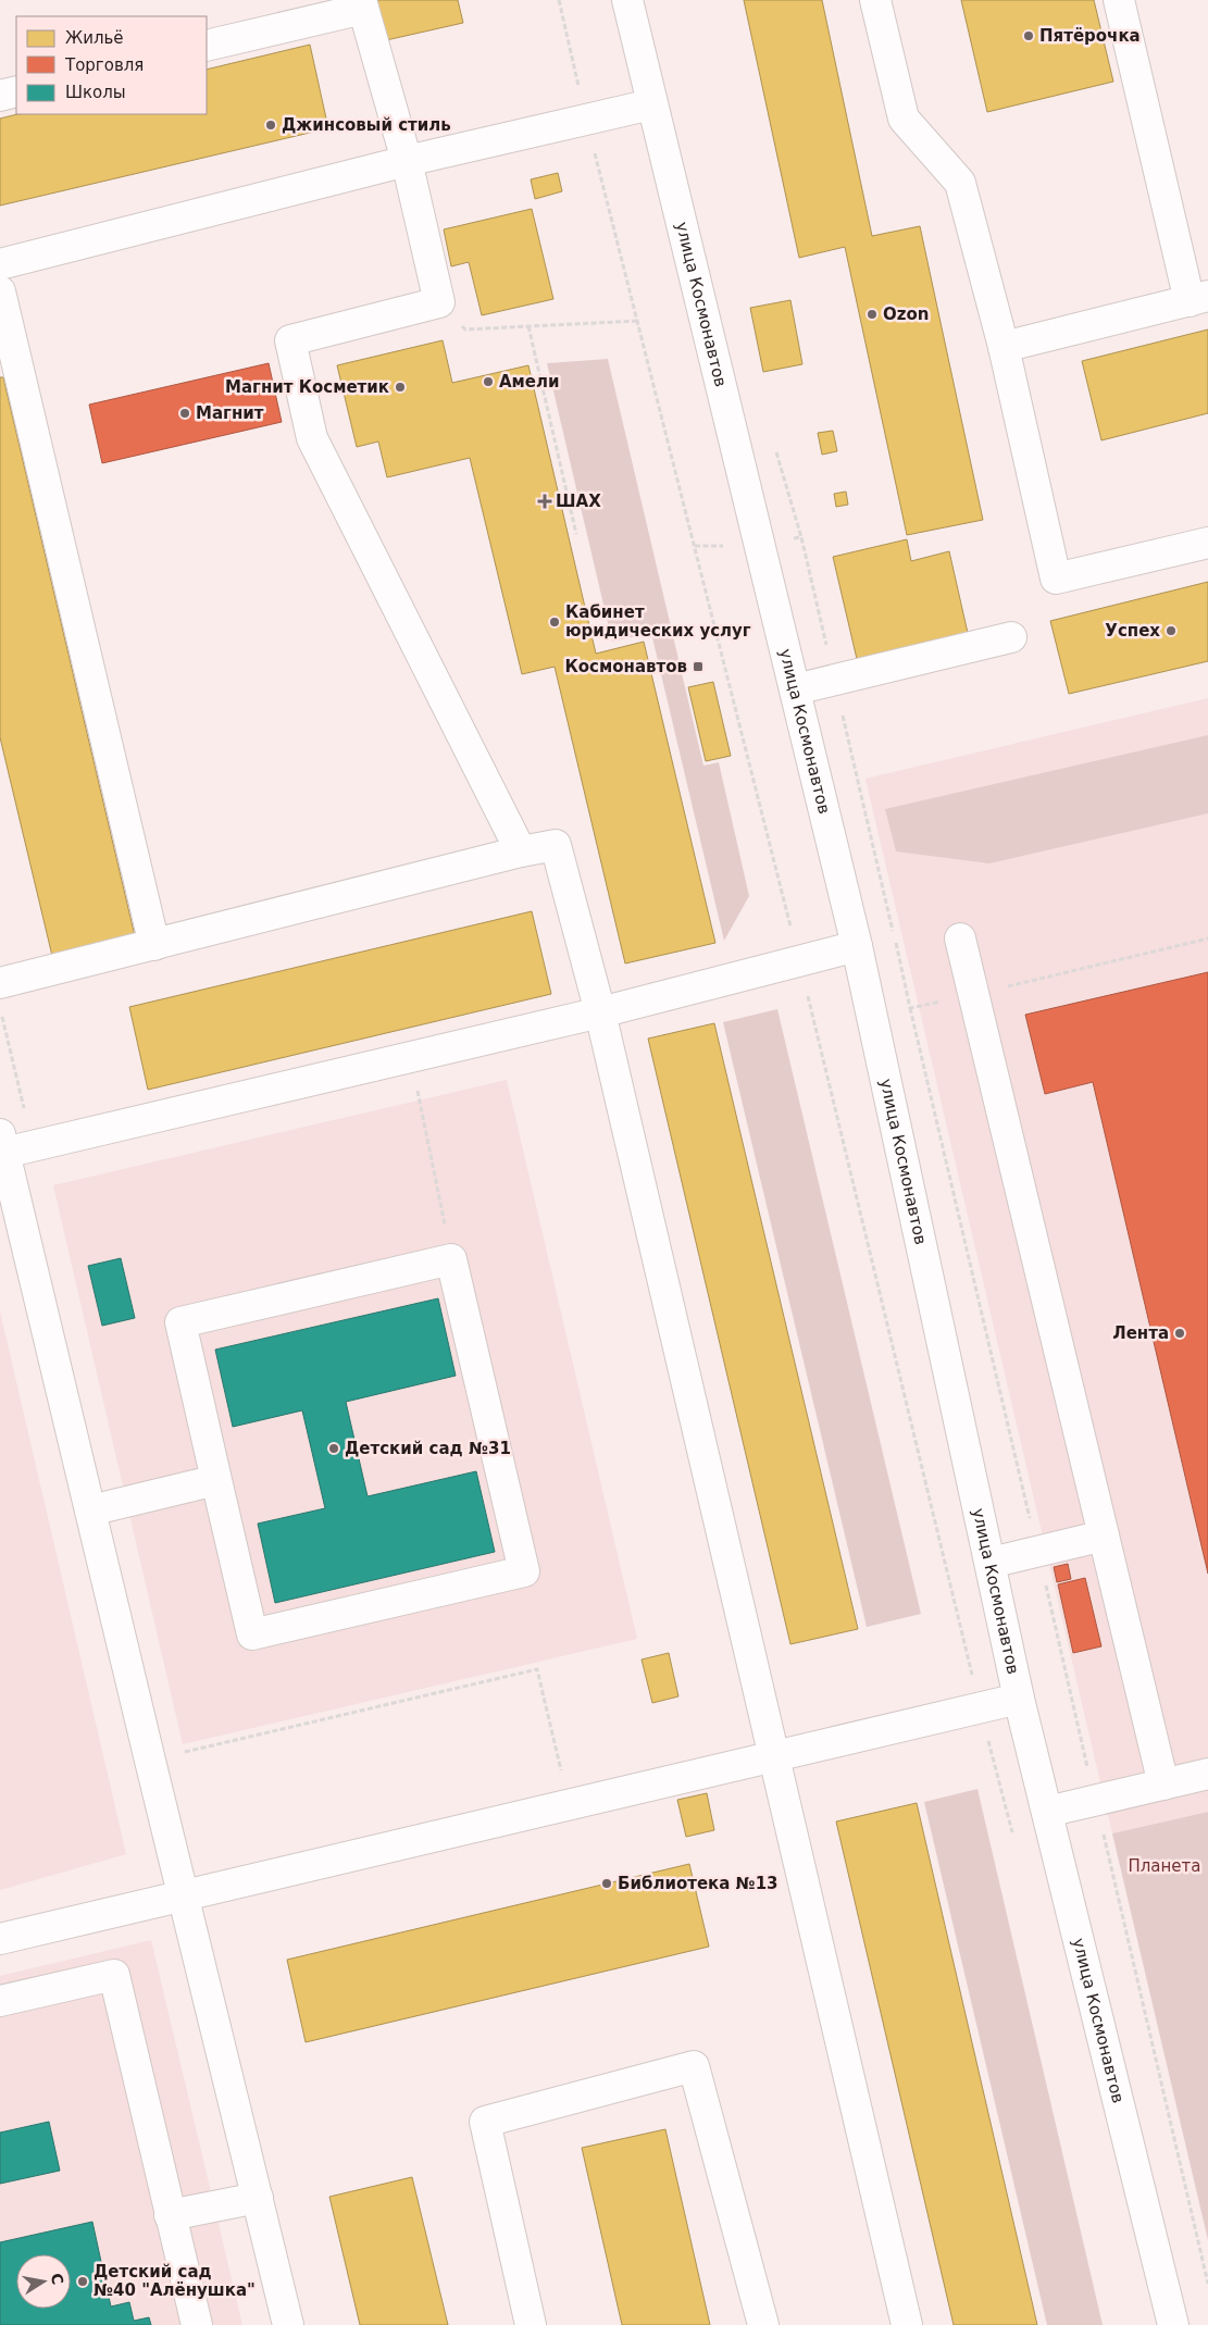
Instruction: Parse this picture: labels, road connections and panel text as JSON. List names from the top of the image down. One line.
{"streets":{"street":["улица Космонавтов"]},"parks":["Планета"],"places":{"other":["Пятёрочка","Джинсовый стиль","Ozon","Амели","Магнит Косметик","Магнит","Кабинет юридических услуг","Успех","Лента","Детский сад №31","Библиотека №13","Детский сад №40 \"Алёнушка\""],"health":["ШАХ"],"transit":["Космонавтов"]},"legend":["Жильё","Торговля","Школы"],"north":"right"}
